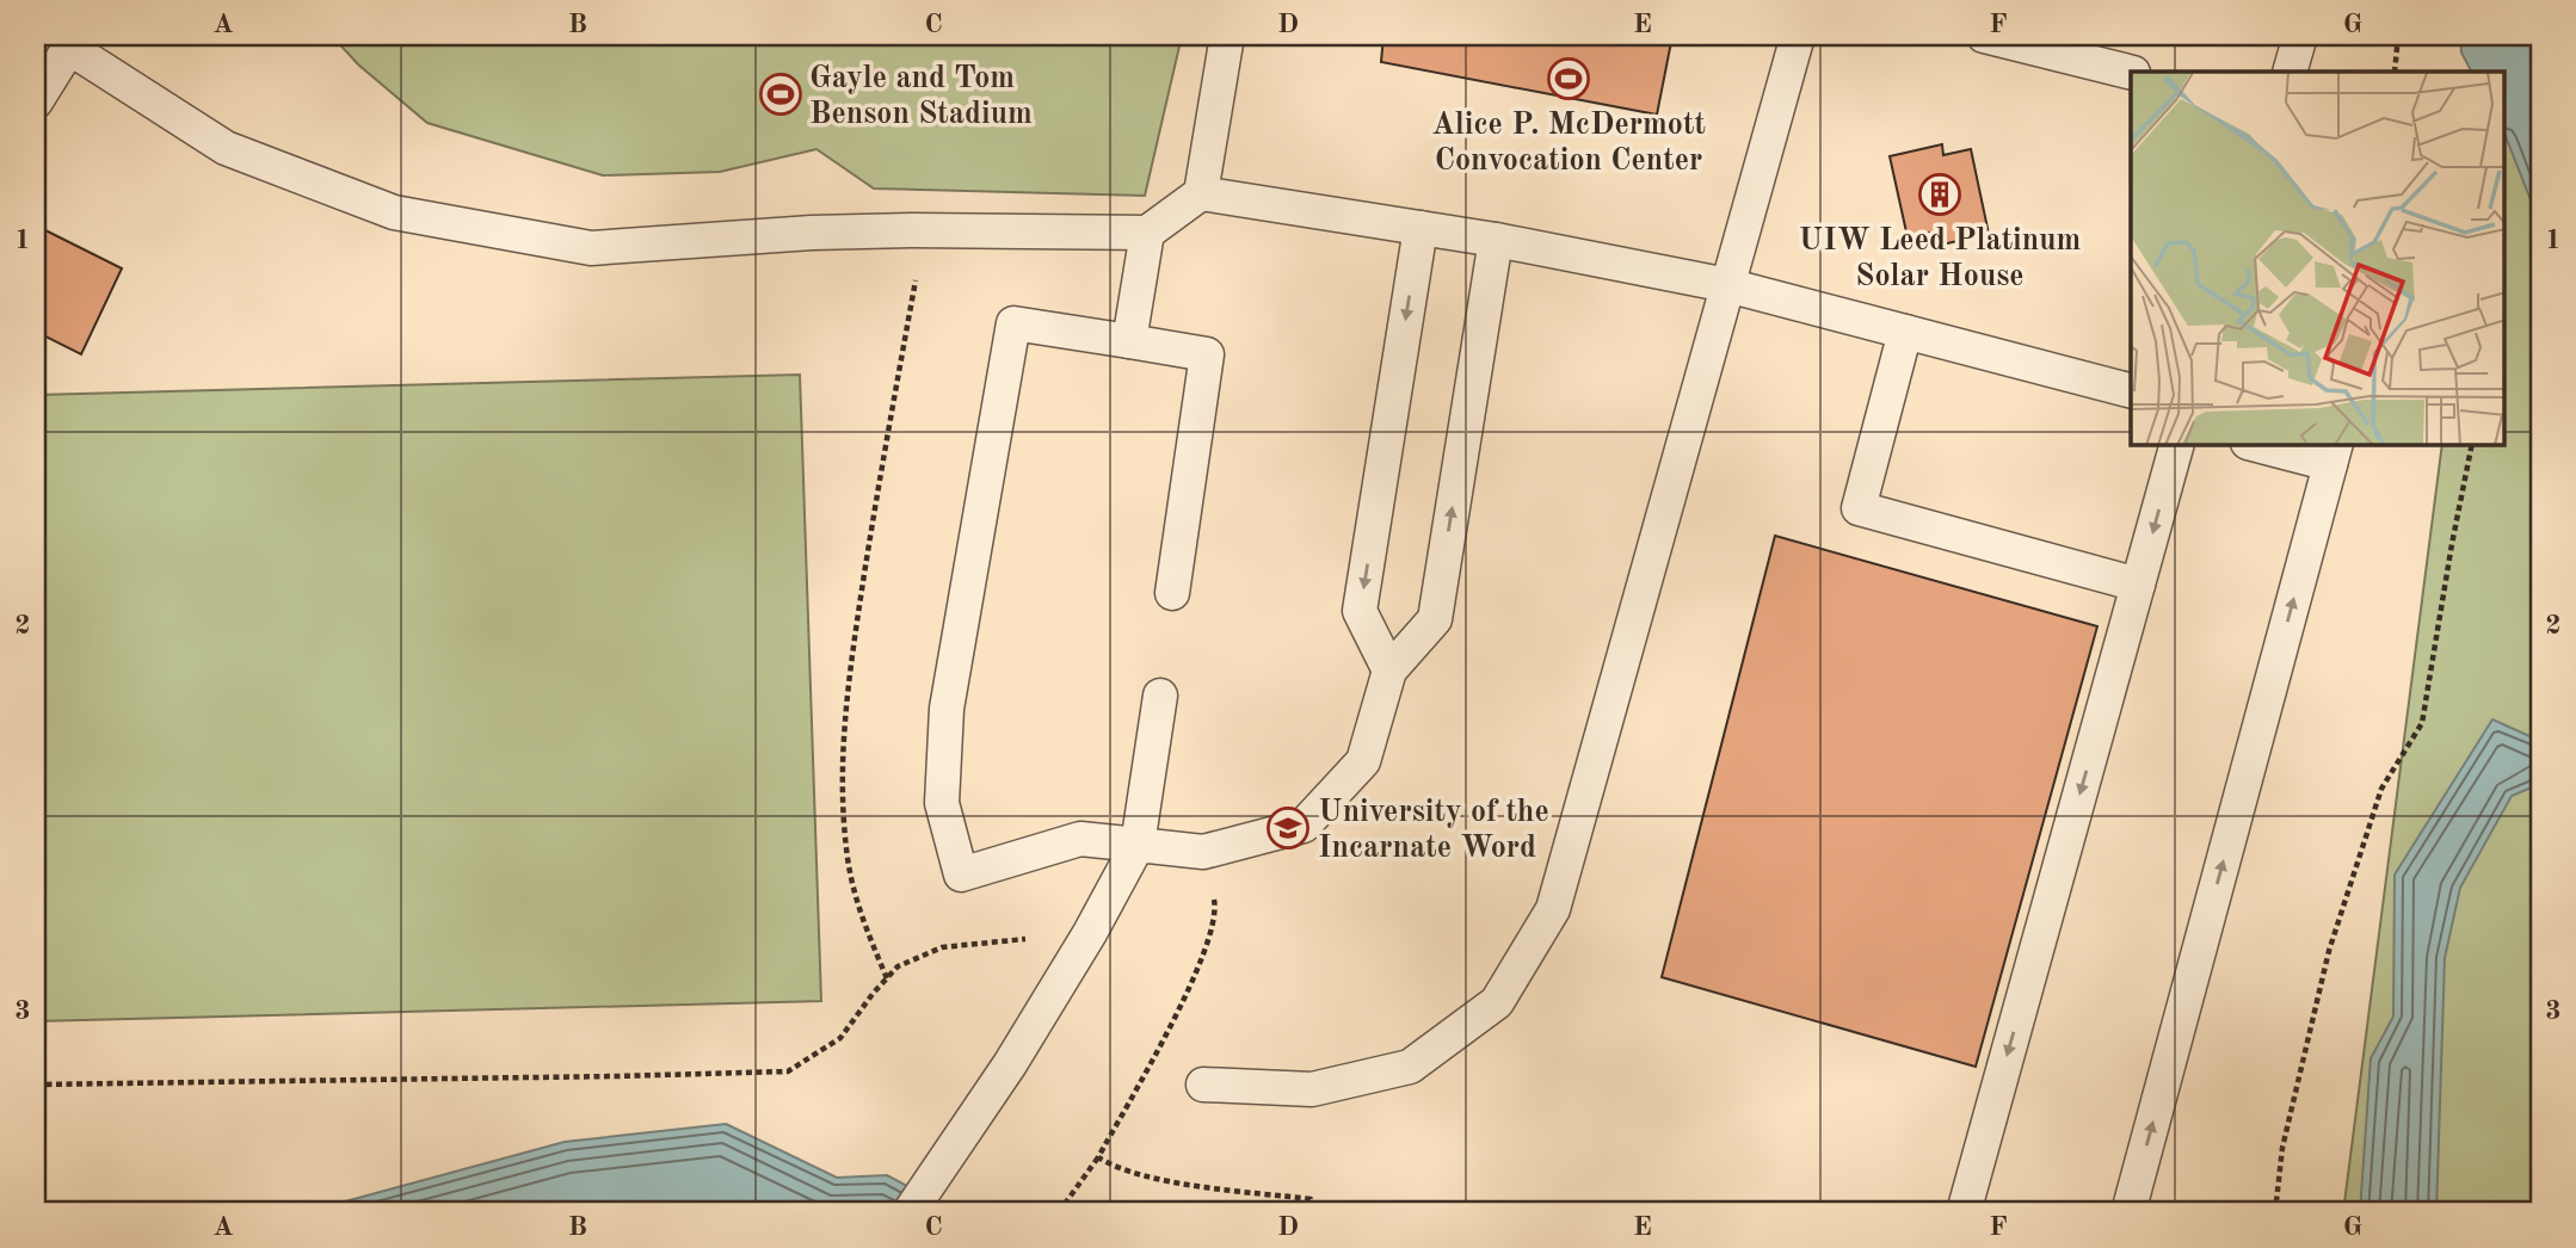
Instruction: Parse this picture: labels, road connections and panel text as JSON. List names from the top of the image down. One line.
{"places":{"sports":["Alice P. McDermott Convocation Center","Gayle and Tom Benson Stadium"],"building":["UIW Leed Platinum Solar House"],"school or university":["University of the Incarnate Word"]},"grid":{"columns":["A","B","C","D","E","F","G"],"rows":["1","2","3"]}}
